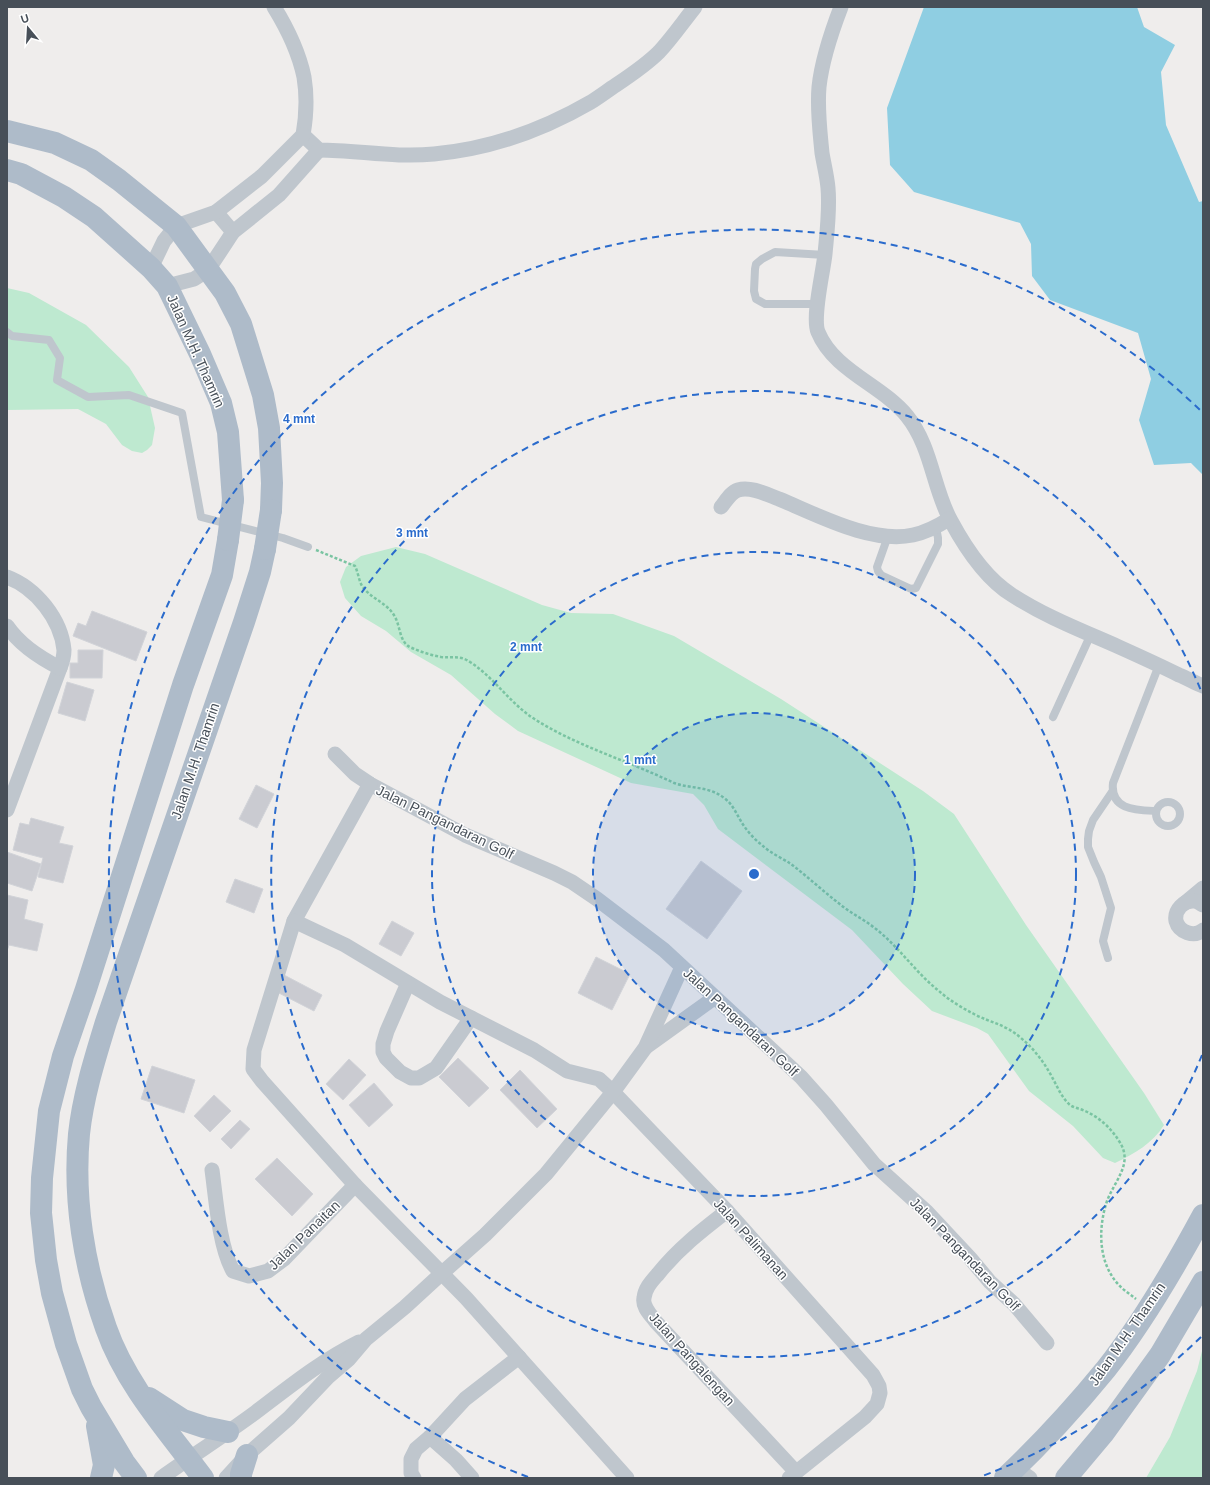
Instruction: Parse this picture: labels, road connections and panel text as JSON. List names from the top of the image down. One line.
{"streets":{"main road":["Jalan M.H. Thamrin"],"street":["Jalan Pangandaran Golf","Jalan Panaitan","Jalan Palimanan","Jalan Pangalengan"]},"crossings":[["Jalan Palimanan","Jalan Pangalengan"]],"north":"top","rings":["4 mnt","3 mnt","2 mnt","1 mnt"]}
